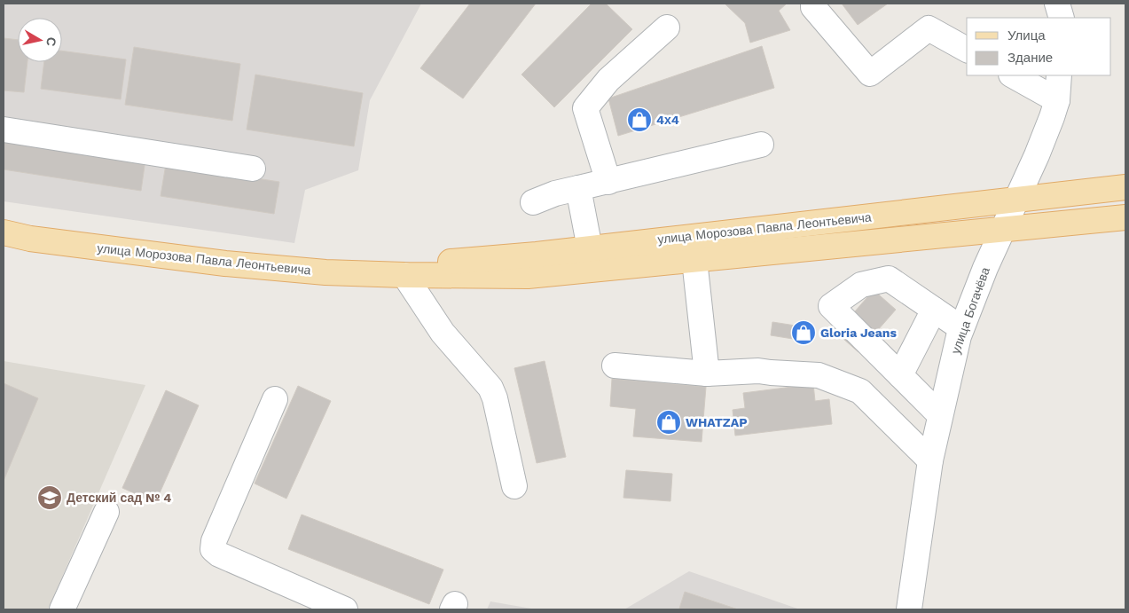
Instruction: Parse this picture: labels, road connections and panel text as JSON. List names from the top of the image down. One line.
{"streets":{"main road":["улица Морозова Павла Леонтьевича"],"street":["улица Богачёва"]},"crossings":[["улица Морозова Павла Леонтьевича","улица Богачёва"]],"places":{"shop":["4х4","Gloria Jeans","WHATZAP"],"school or university":["Детский сад № 4"]},"legend":["Улица","Здание"],"north":"right"}
